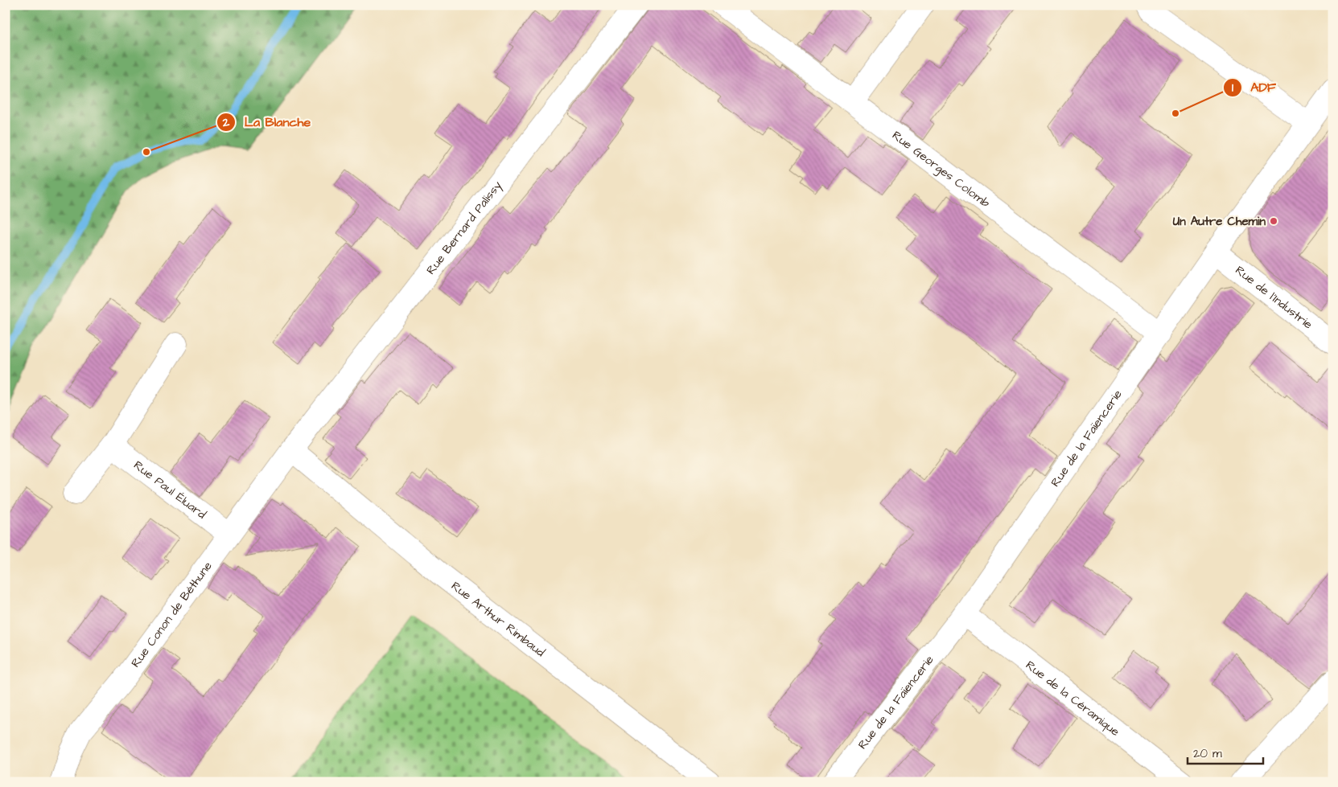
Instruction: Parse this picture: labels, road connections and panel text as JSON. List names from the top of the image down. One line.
{"streets":{"street":["Rue Georges Colomb","Rue Bernard Palissy","Rue de l'Industrie","Rue de la Faïencerie","Rue Paul Éluard","Rue Conon de Béthune","Rue Arthur Rimbaud","Rue de la Céramique"]},"crossings":[["Rue Georges Colomb","Rue de la Faïencerie"],["Rue Bernard Palissy","Rue Conon de Béthune"],["Rue Bernard Palissy","Rue Arthur Rimbaud"],["Rue de l'Industrie","Rue de la Faïencerie"],["Rue de la Faïencerie","Rue de la Céramique"],["Rue Paul Éluard","Rue Conon de Béthune"],["Rue Conon de Béthune","Rue Arthur Rimbaud"]],"places":["ADF","La Blanche","Un Autre Chemin"],"scale_bar":"20 m"}
